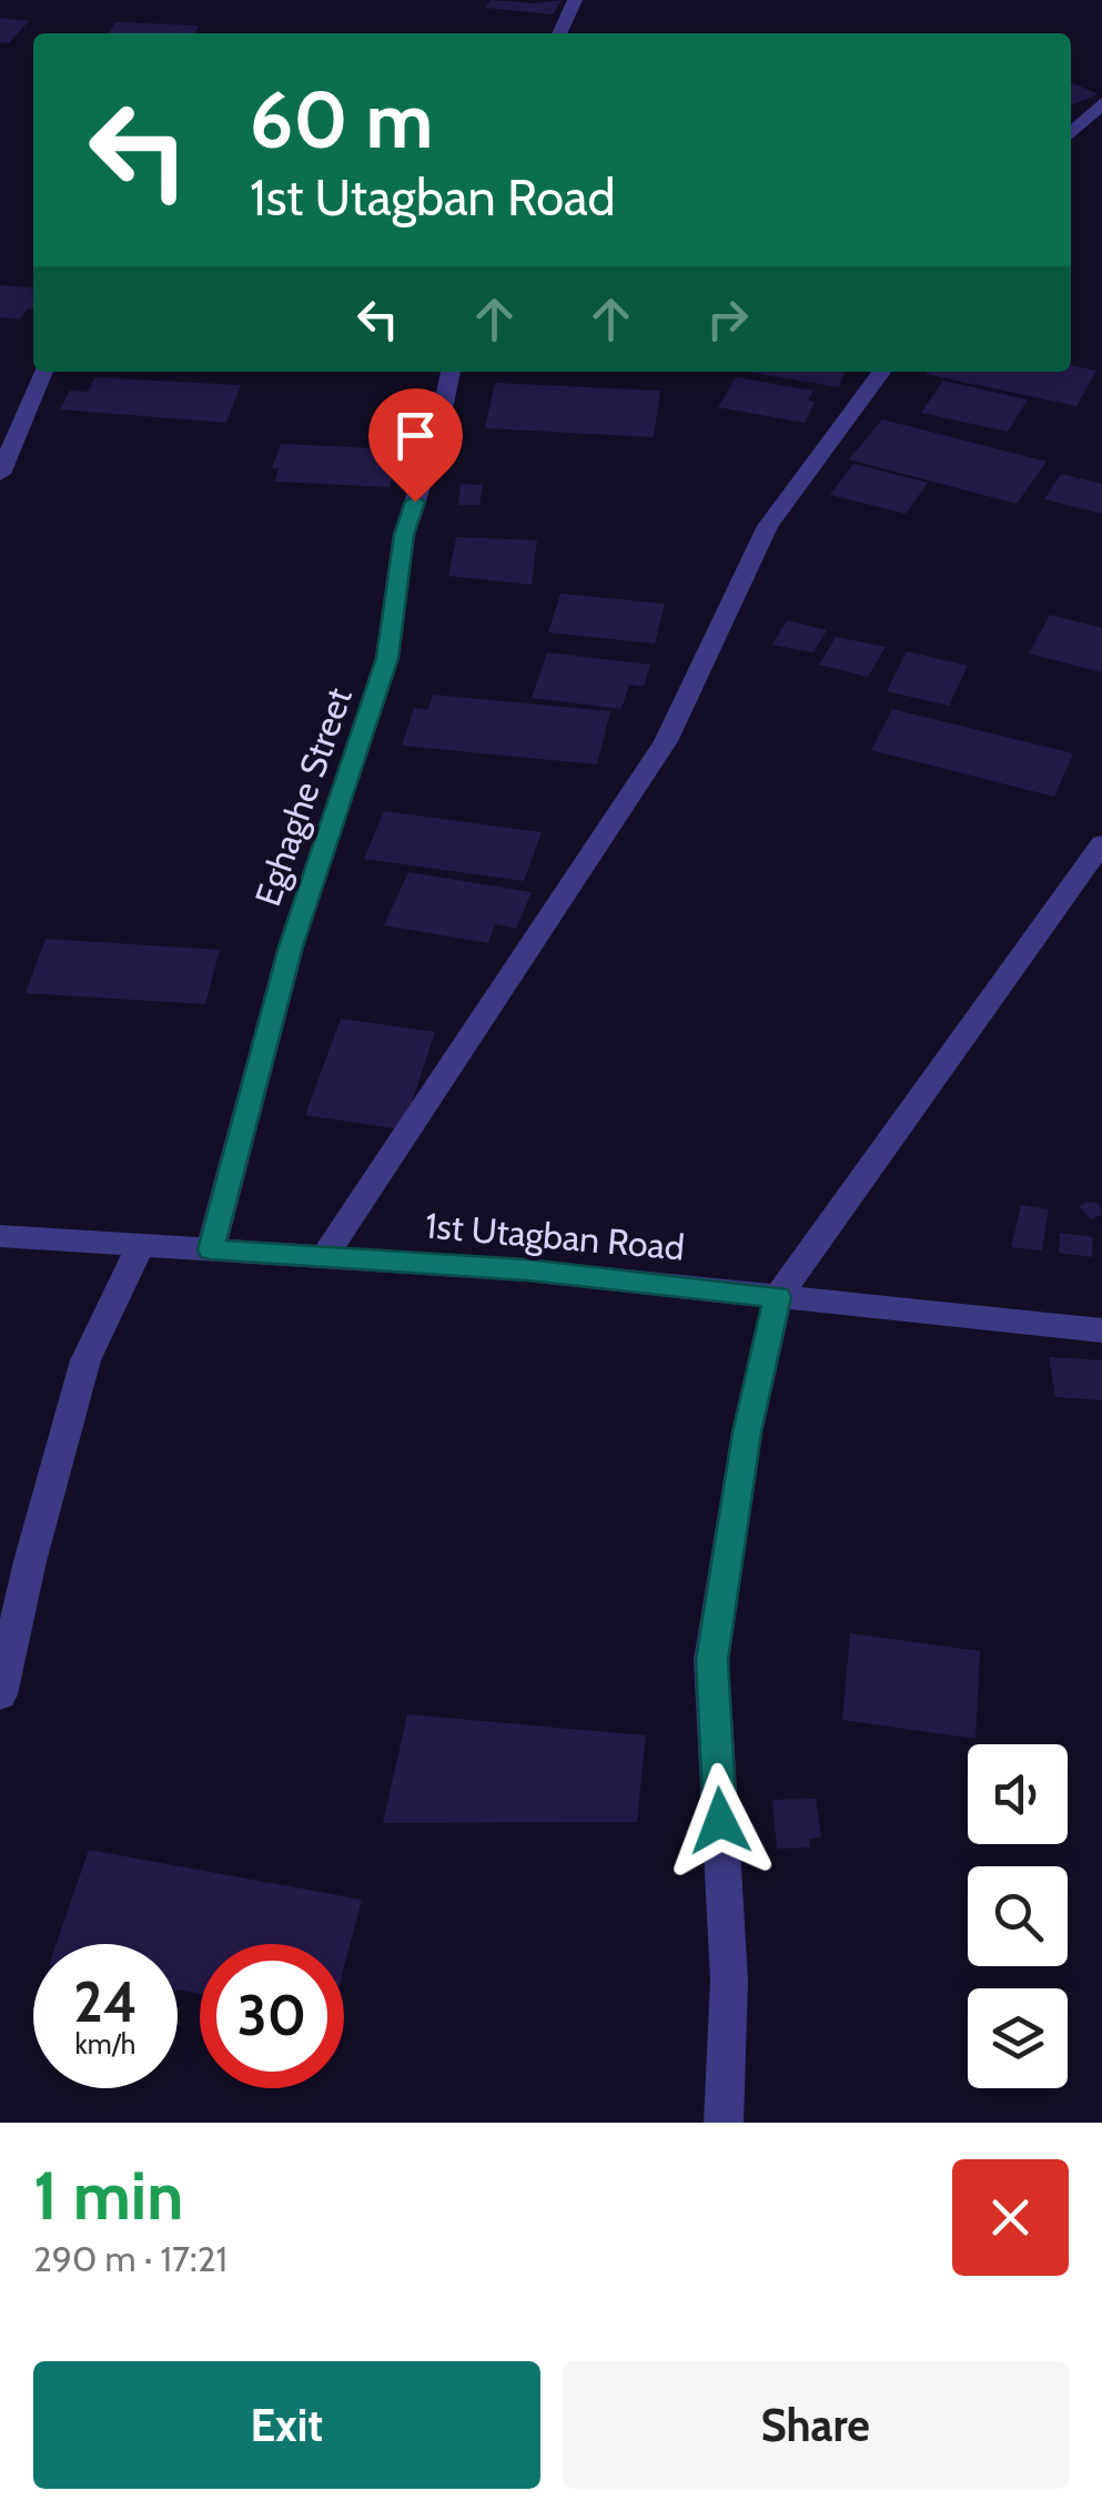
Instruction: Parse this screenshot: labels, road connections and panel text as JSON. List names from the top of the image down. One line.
{"streets":{"street":["Eghaghe Street","1st Utagban Road"]},"crossings":[["Eghaghe Street","1st Utagban Road"]],"page":{"turn":["60 m","1st Utagban Road"],"speed":"24 km/h","limit":"30","heading":["1 min","290 m · 17:21"],"buttons":["Exit","Share"]}}
